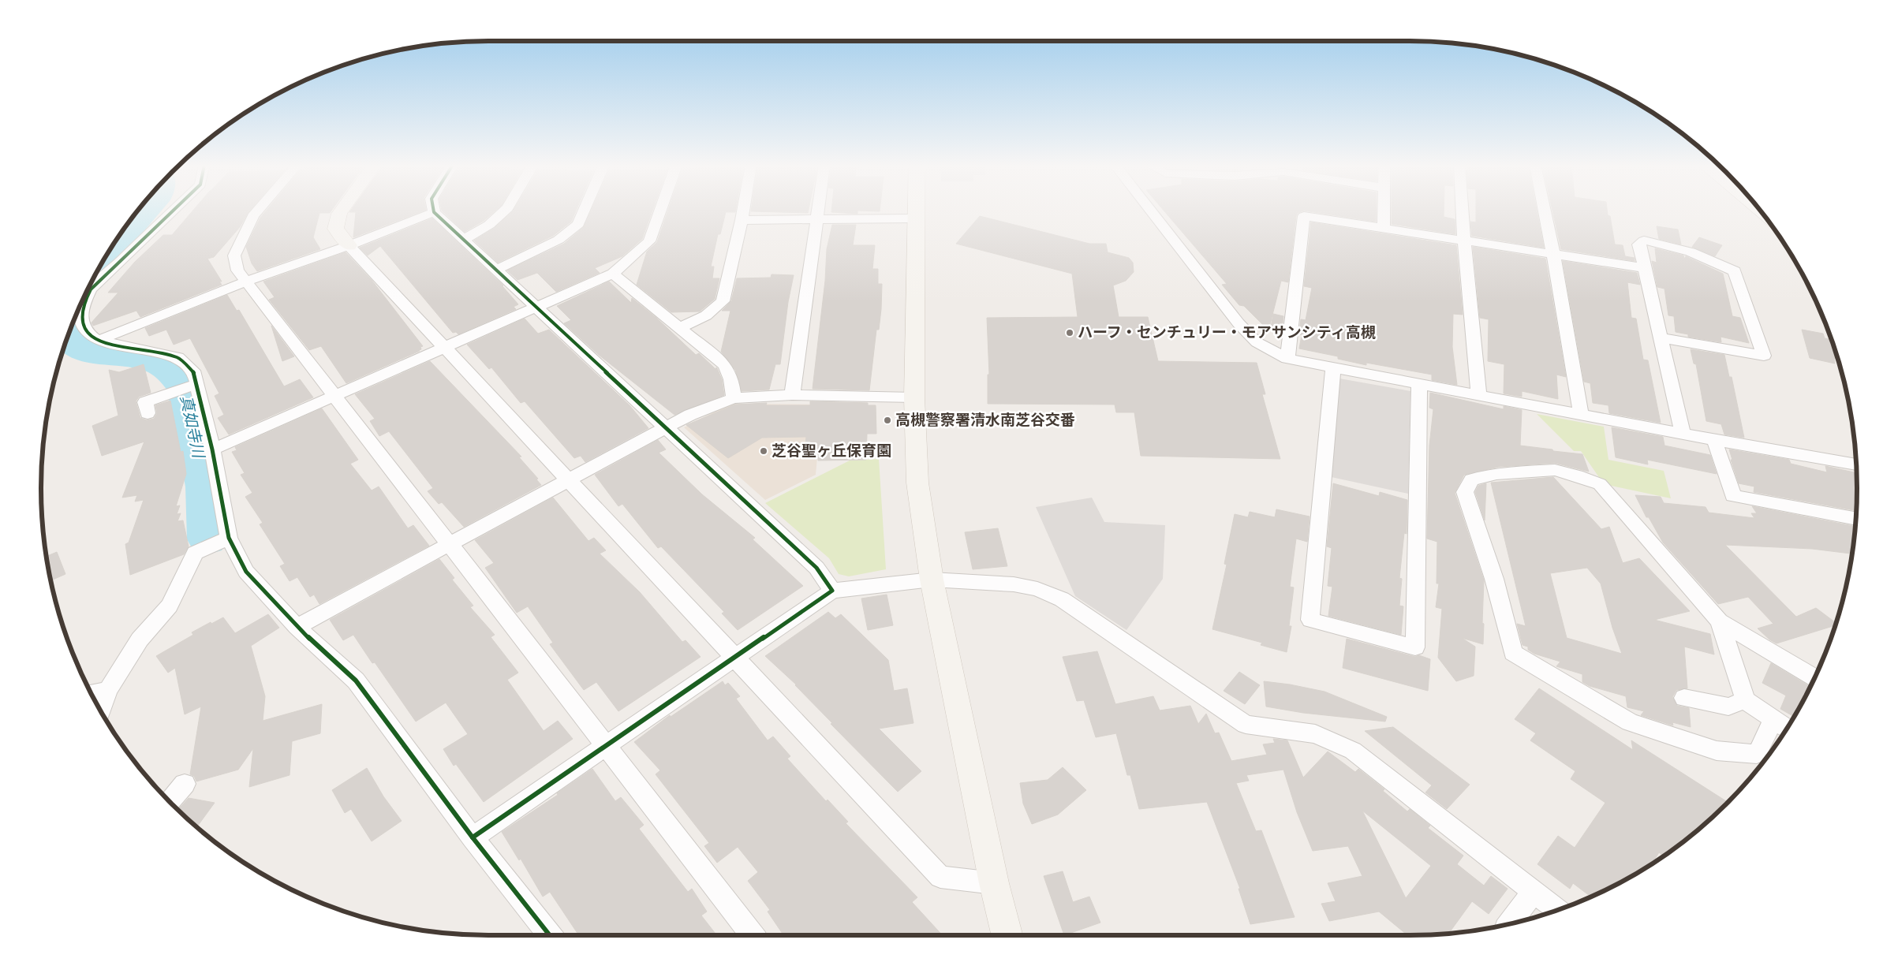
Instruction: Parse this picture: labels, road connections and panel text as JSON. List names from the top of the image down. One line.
{"water":["真如寺川"],"places":["ハーフ・センチュリー・モアサンシティ高槻","高槻警察署清水南芝谷交番","芝谷聖ヶ丘保育園"]}
